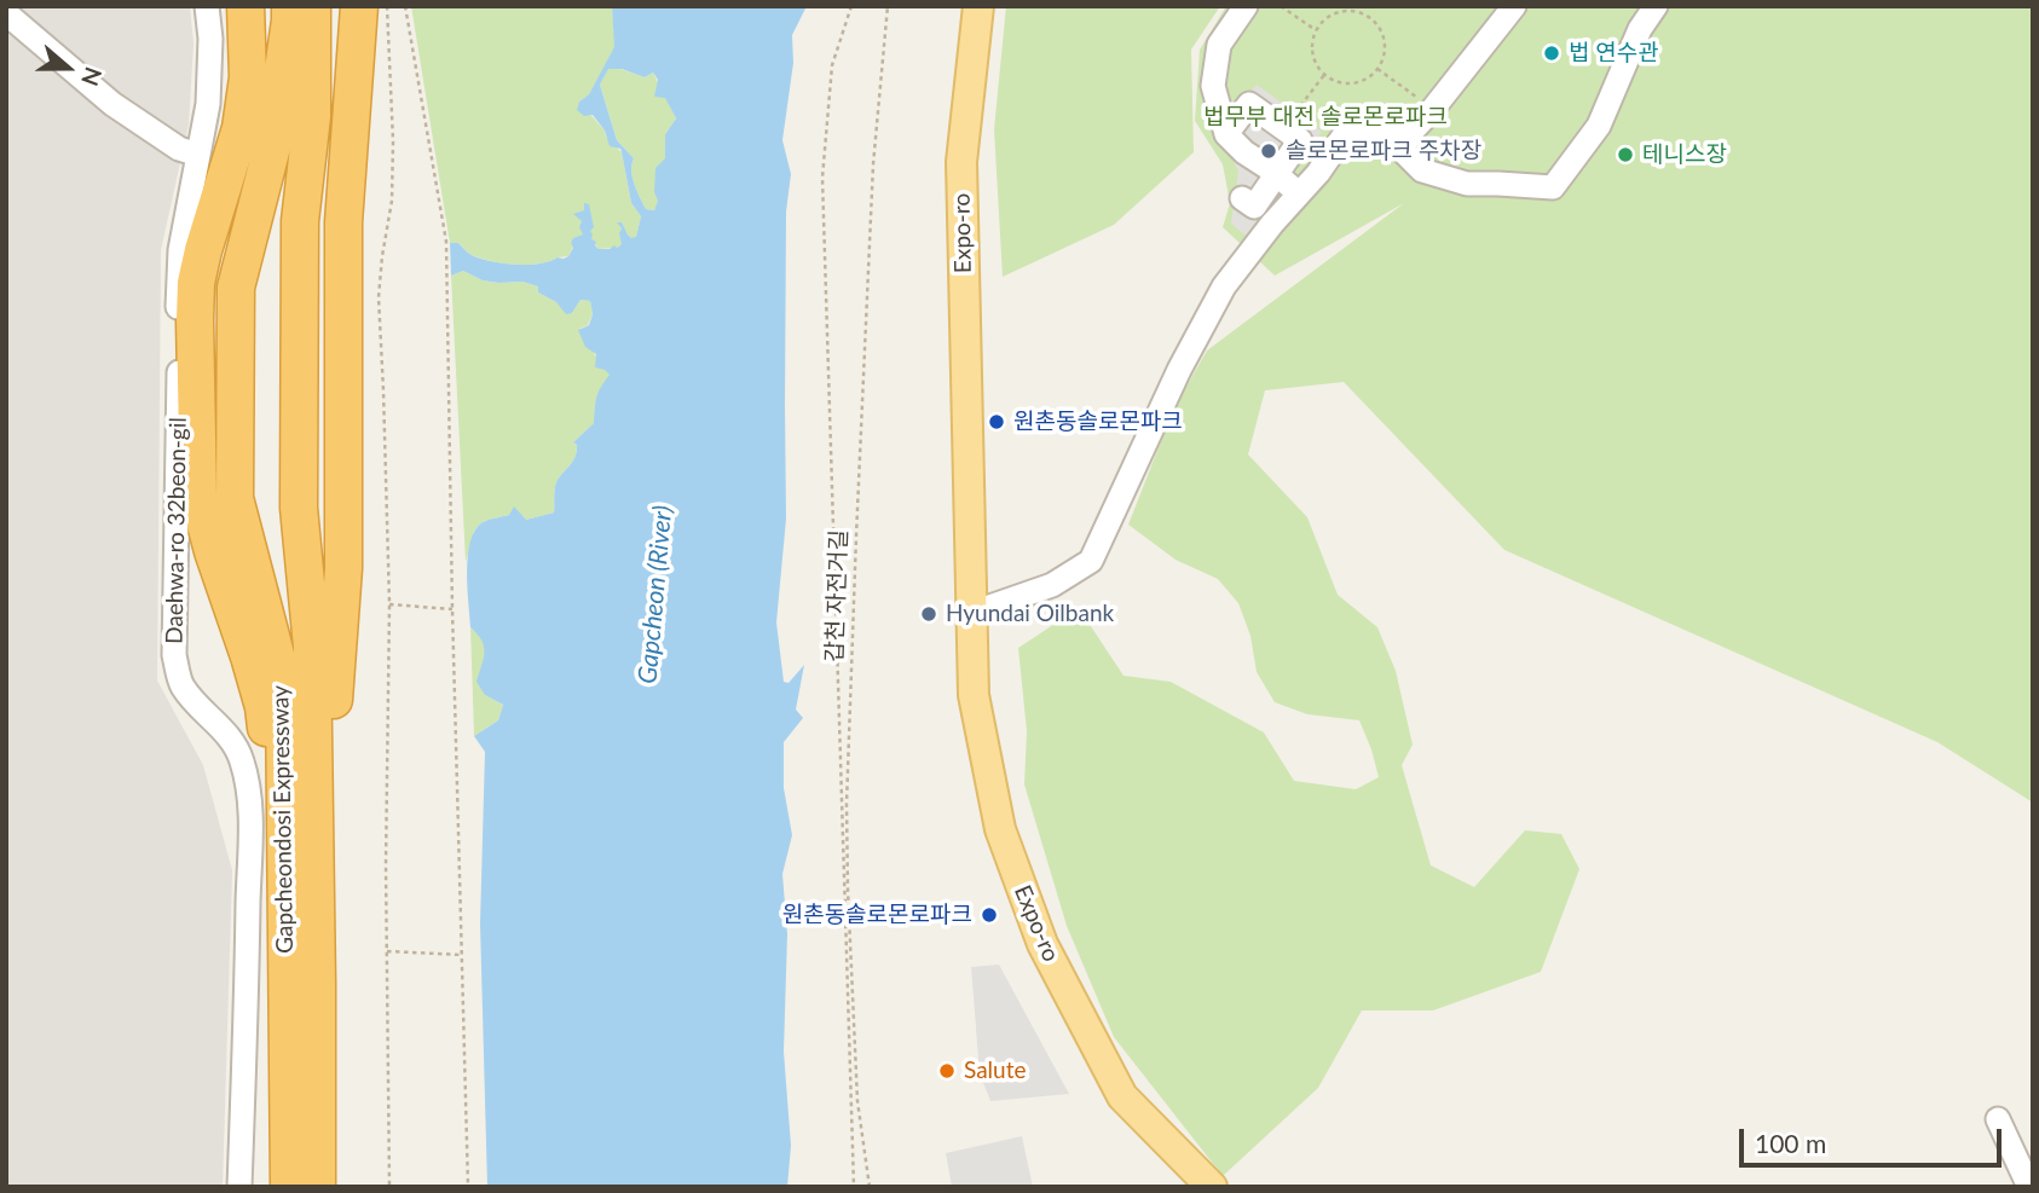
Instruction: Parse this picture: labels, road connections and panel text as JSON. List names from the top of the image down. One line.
{"streets":{"highway":["Gapcheondosi Expressway"],"main road":["Expo-ro"],"street":["Daehwa-ro 32beon-gil"],"path":["갑천 자전거길"]},"water":["Gapcheon (River)"],"parks":["법무부 대전 솔로몬로파크"],"places":["법 연수관","솔로몬로파크 주차장","테니스장","원촌동솔로몬파크","Hyundai Oilbank","원촌동솔로몬로파크","Salute"],"scale_bar":"100 m","north":"right"}
